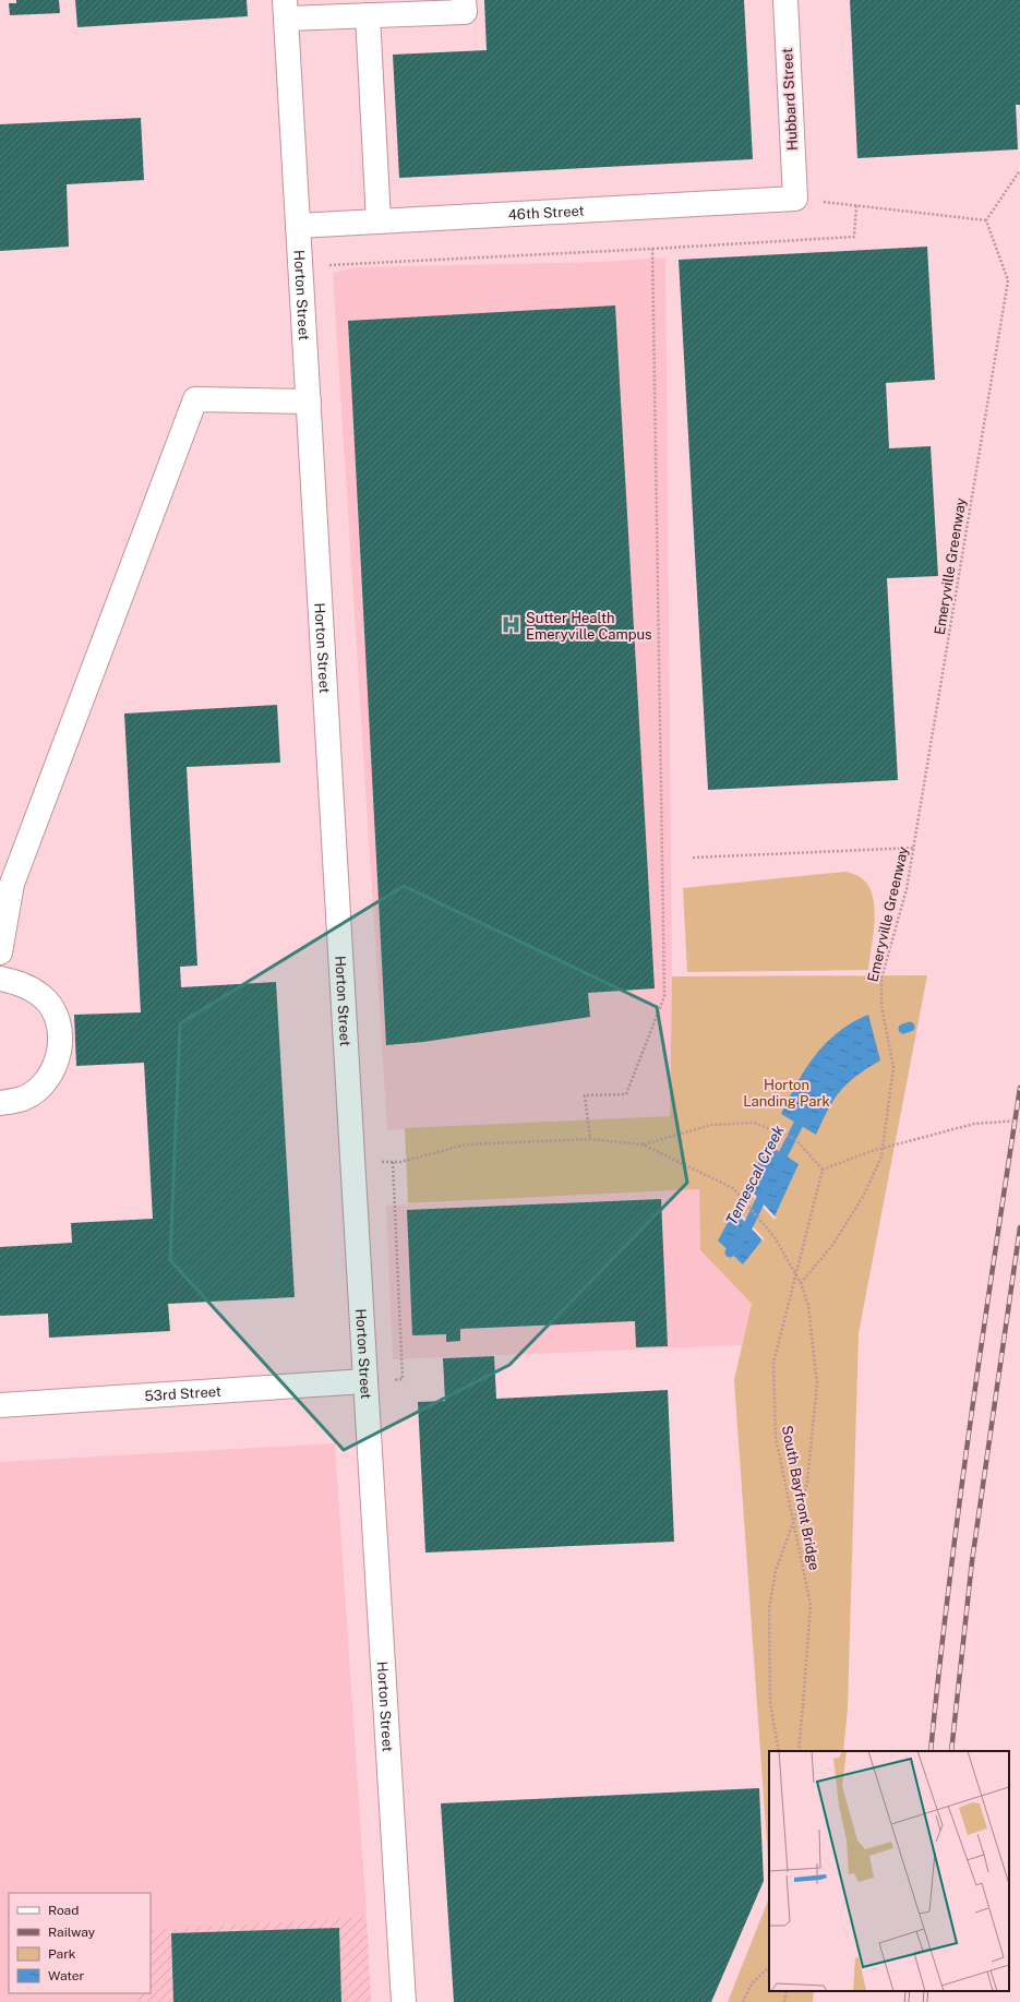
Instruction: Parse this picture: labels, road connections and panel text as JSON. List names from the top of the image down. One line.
{"streets":{"street":["Hubbard Street","46th Street","Horton Street","53rd Street"],"path":["Emeryville Greenway","South Bayfront Bridge"]},"crossings":[["Hubbard Street","46th Street"],["46th Street","Horton Street"],["Horton Street","53rd Street"]],"water":["Temescal Creek"],"parks":["Horton Landing Park"],"places":{"hospital":["Sutter Health Emeryville Campus"]},"legend":["Road","Railway","Park","Water"]}
